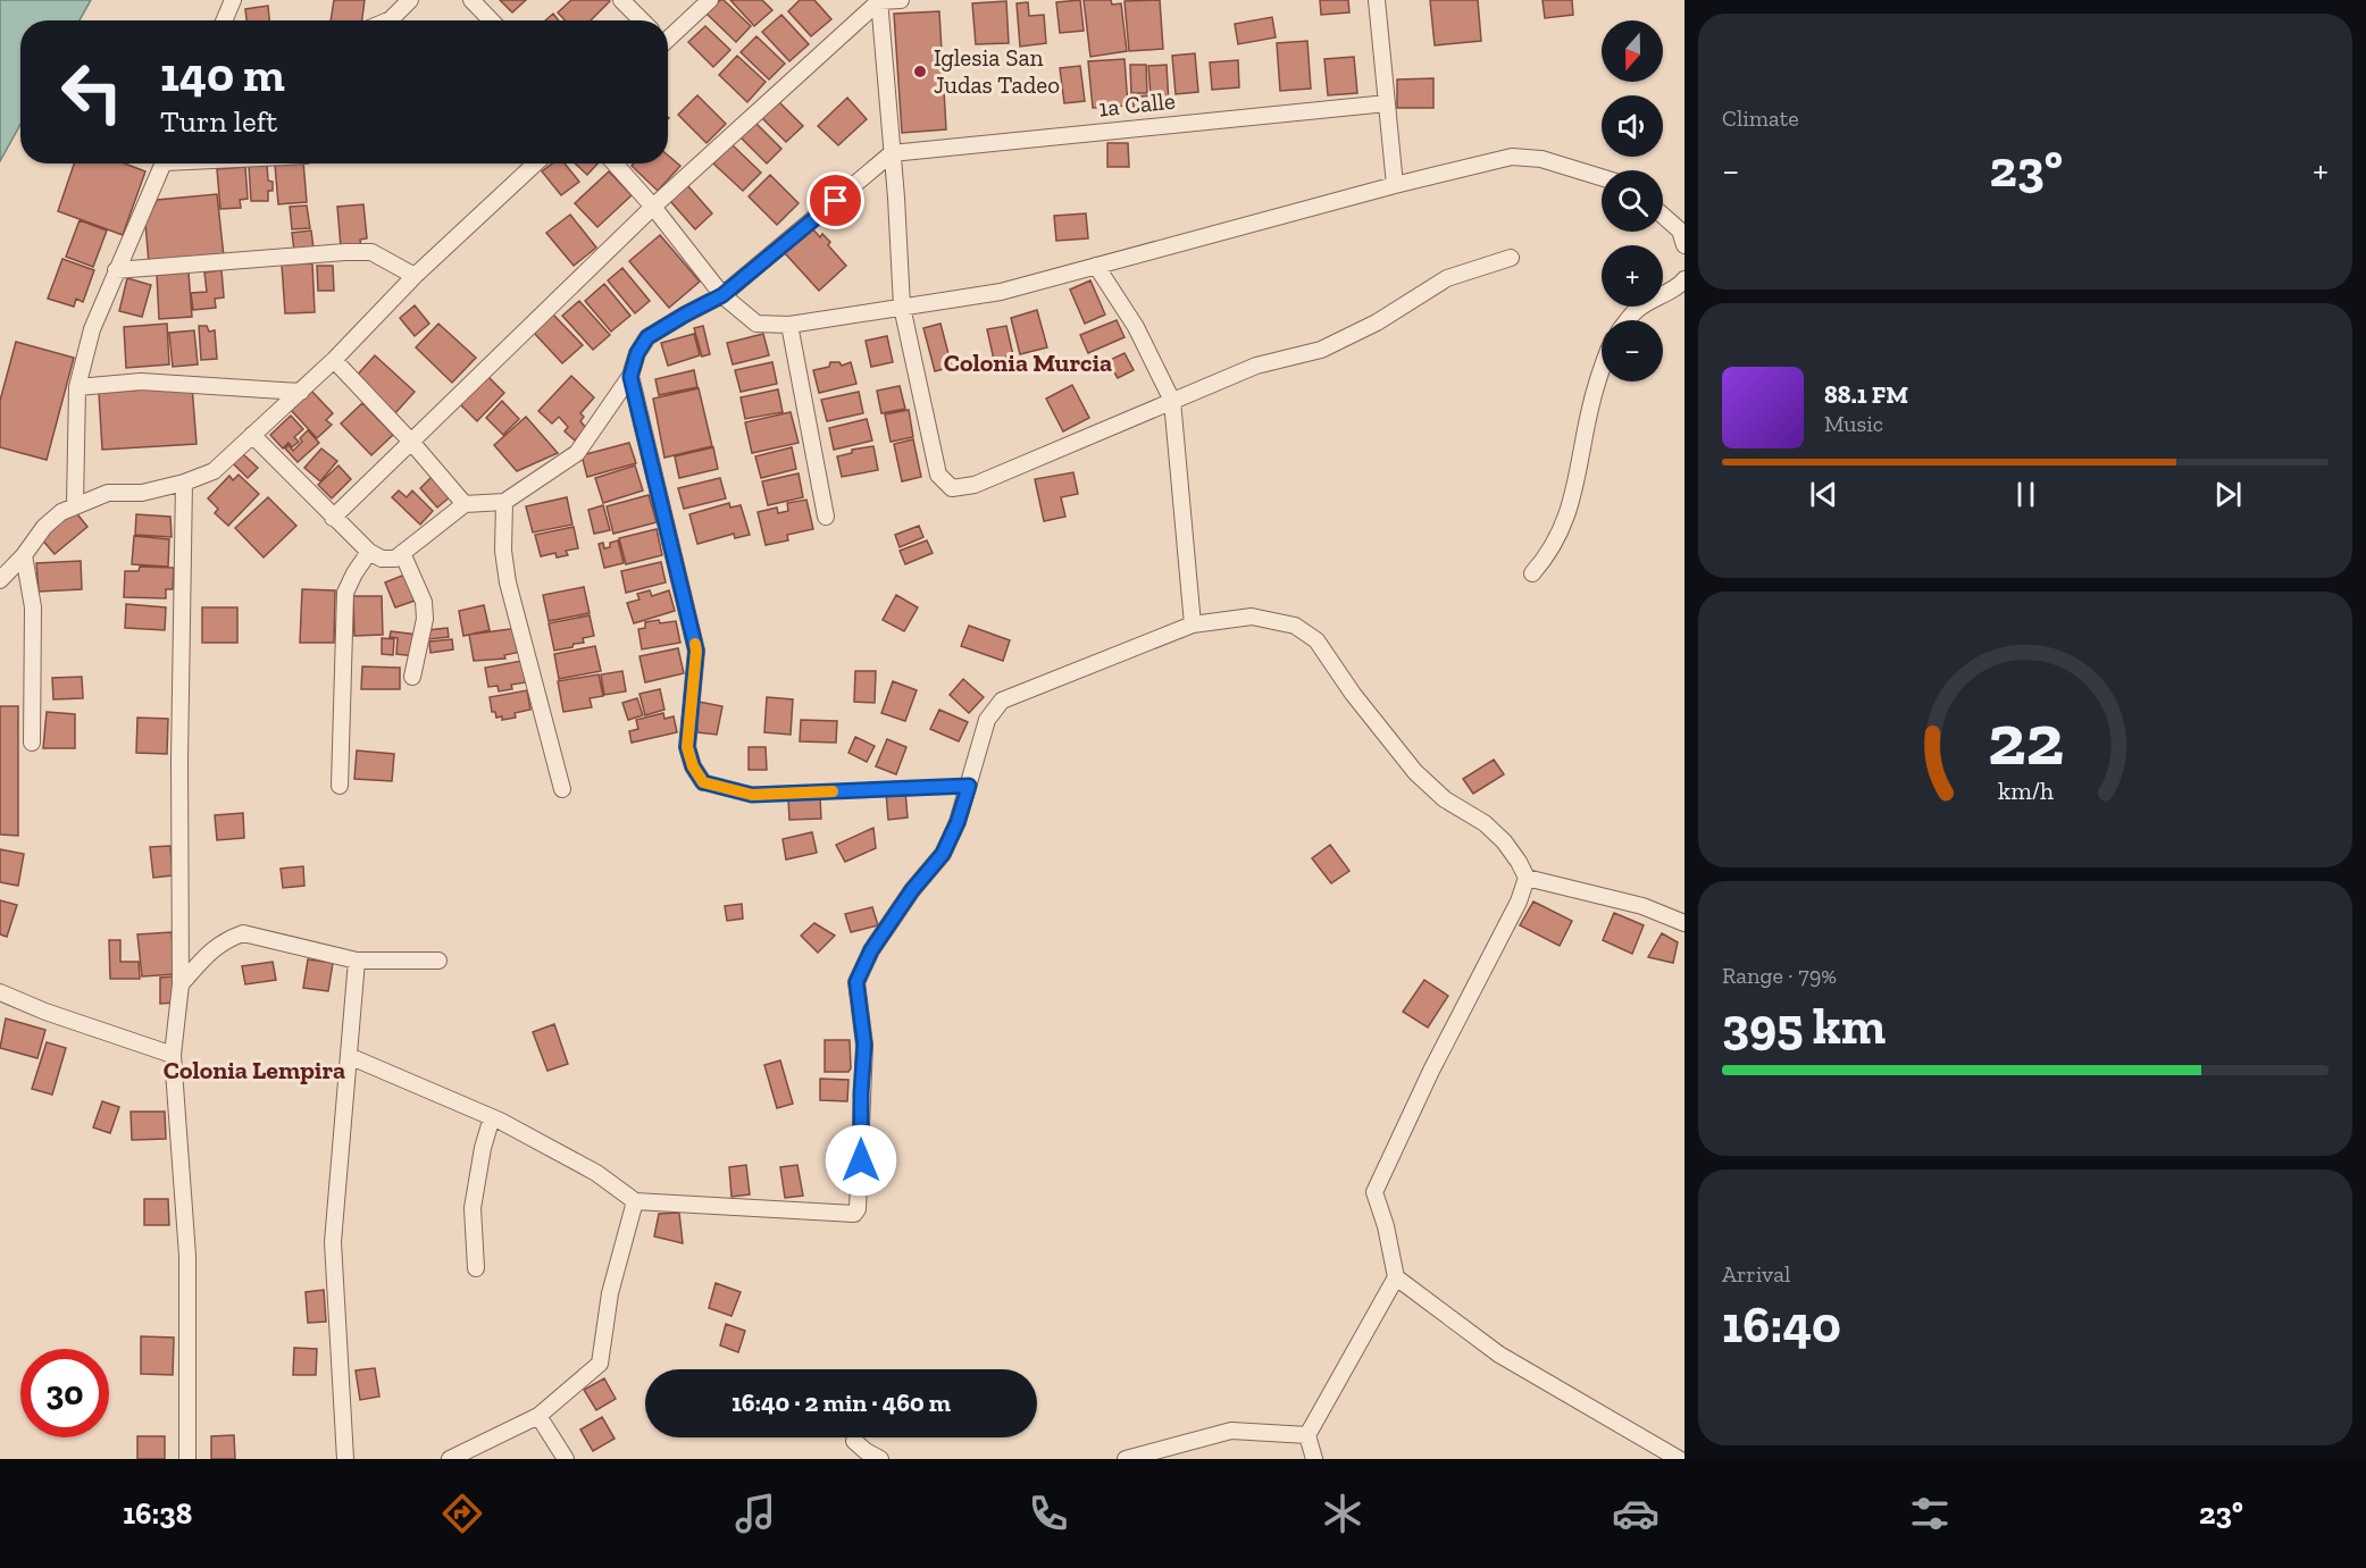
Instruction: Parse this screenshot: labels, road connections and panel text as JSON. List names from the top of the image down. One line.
{"streets":{"street":["1a Calle"]},"districts":["Colonia Murcia","Colonia Lempira"],"places":["Iglesia San Judas Tadeo"],"north":"bottom","page":{"tile":["Climate",["Range · 79%","395 km"],["Arrival","16:40"]],"map_buttons":["+","−"],"turn":["140 m","Turn left"],"heat":["−","23°","+"],"song":["88.1 FM","Music"],"limit":"30","trip":"16:40 · 2 min · 460 m","tabs":["16:38","23°"],"gauge":["22","km/h"]}}
